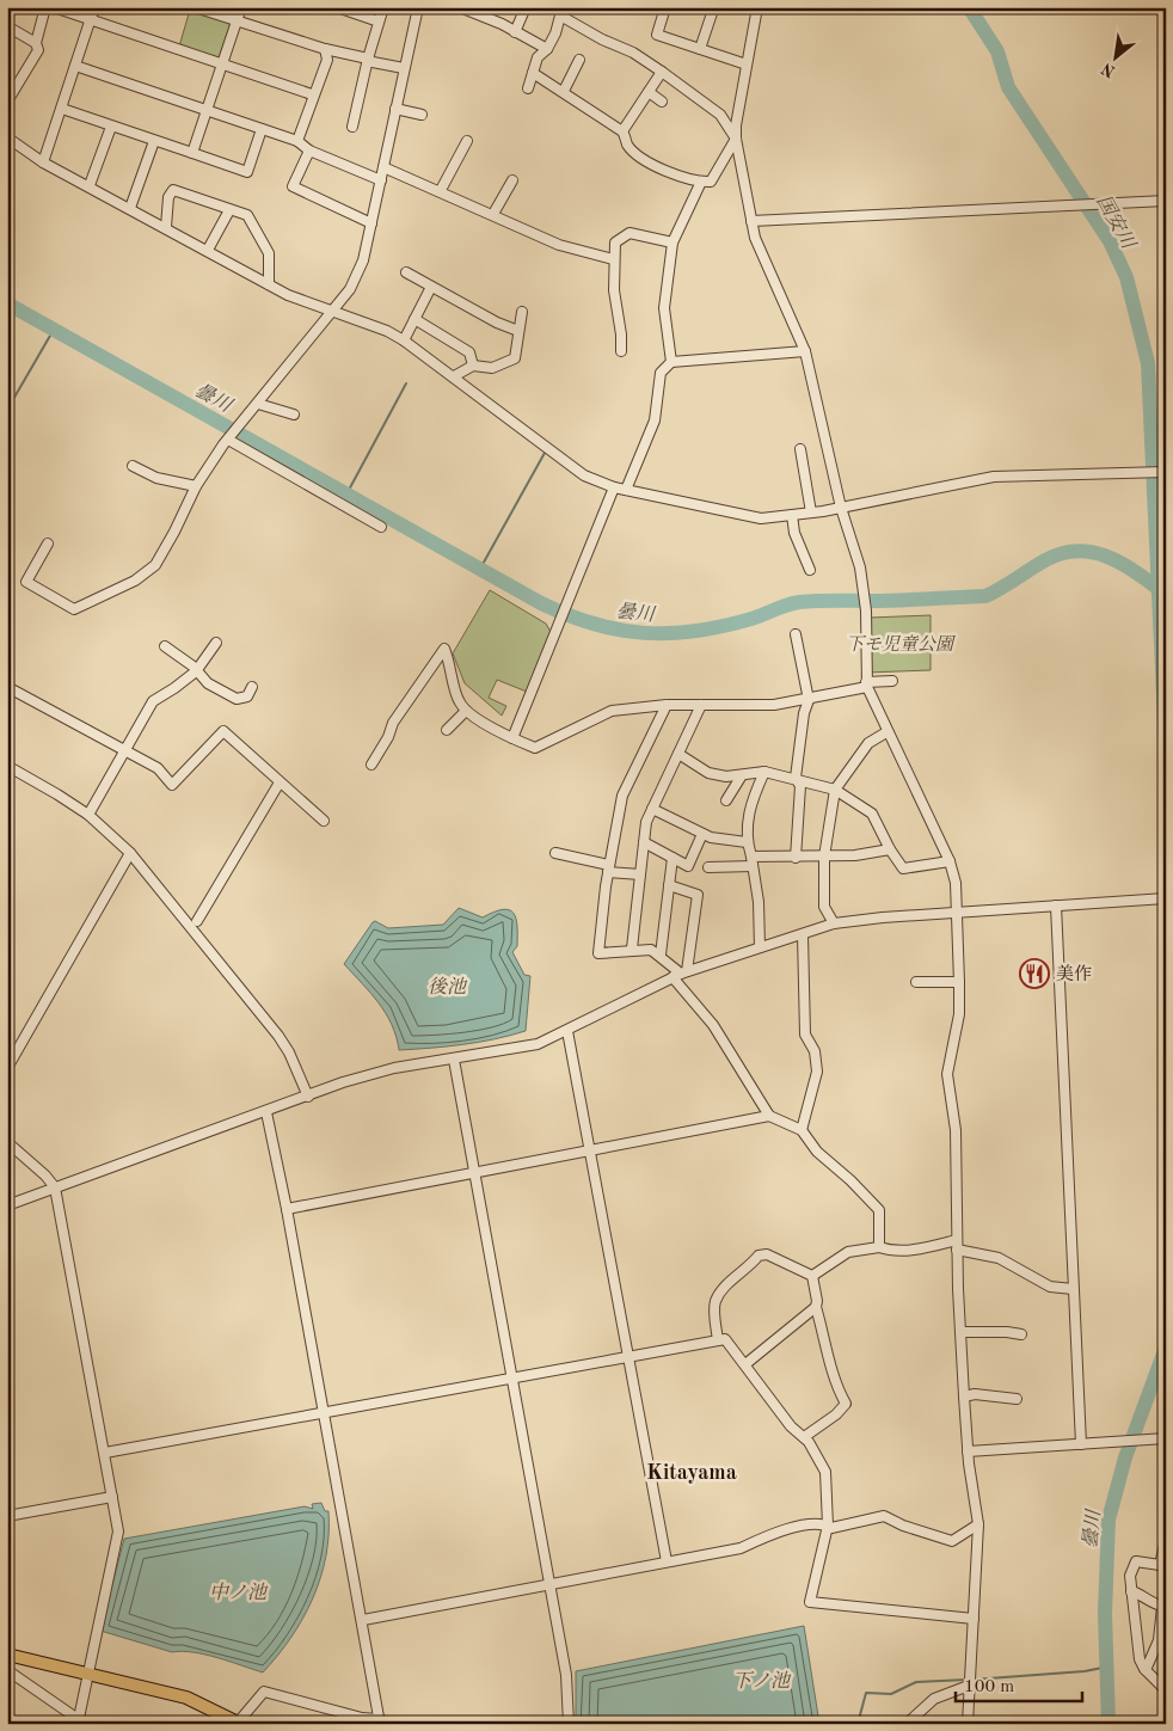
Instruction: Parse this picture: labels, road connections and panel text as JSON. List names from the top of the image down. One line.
{"districts":["Kitayama"],"water":["国安川","曇川","後池","中ノ池","下ノ池"],"parks":["下モ児童公園"],"places":{"restaurant":["美作"]},"scale_bar":"100 m","north":"bottom left"}
